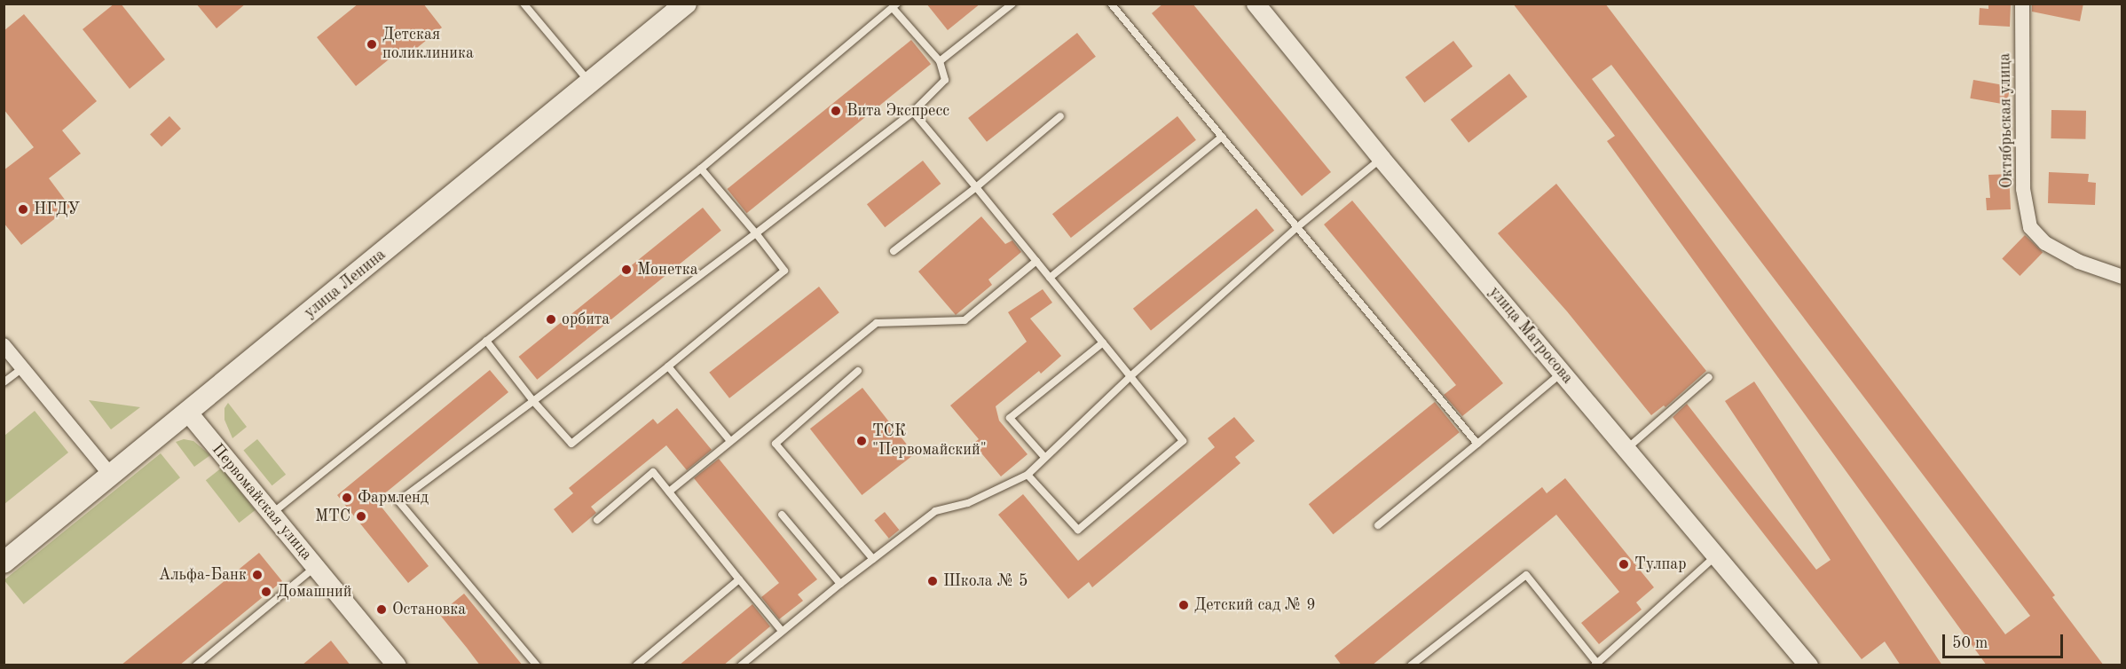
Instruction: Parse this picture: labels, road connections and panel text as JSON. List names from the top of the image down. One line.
{"streets":{"main road":["улица Ленина"],"street":["Октябрьская улица","улица Матросова","Первомайская улица"]},"crossings":[["улица Ленина","Первомайская улица"]],"places":["Детская поликлиника","Вита Экспресс","НГДУ","Монетка","орбита","ТСК \"Первомайский\"","Фармленд","МТС","Тулпар","Альфа-Банк","Школа № 5","Домашний","Детский сад № 9","Остановка"],"scale_bar":"50 m"}
